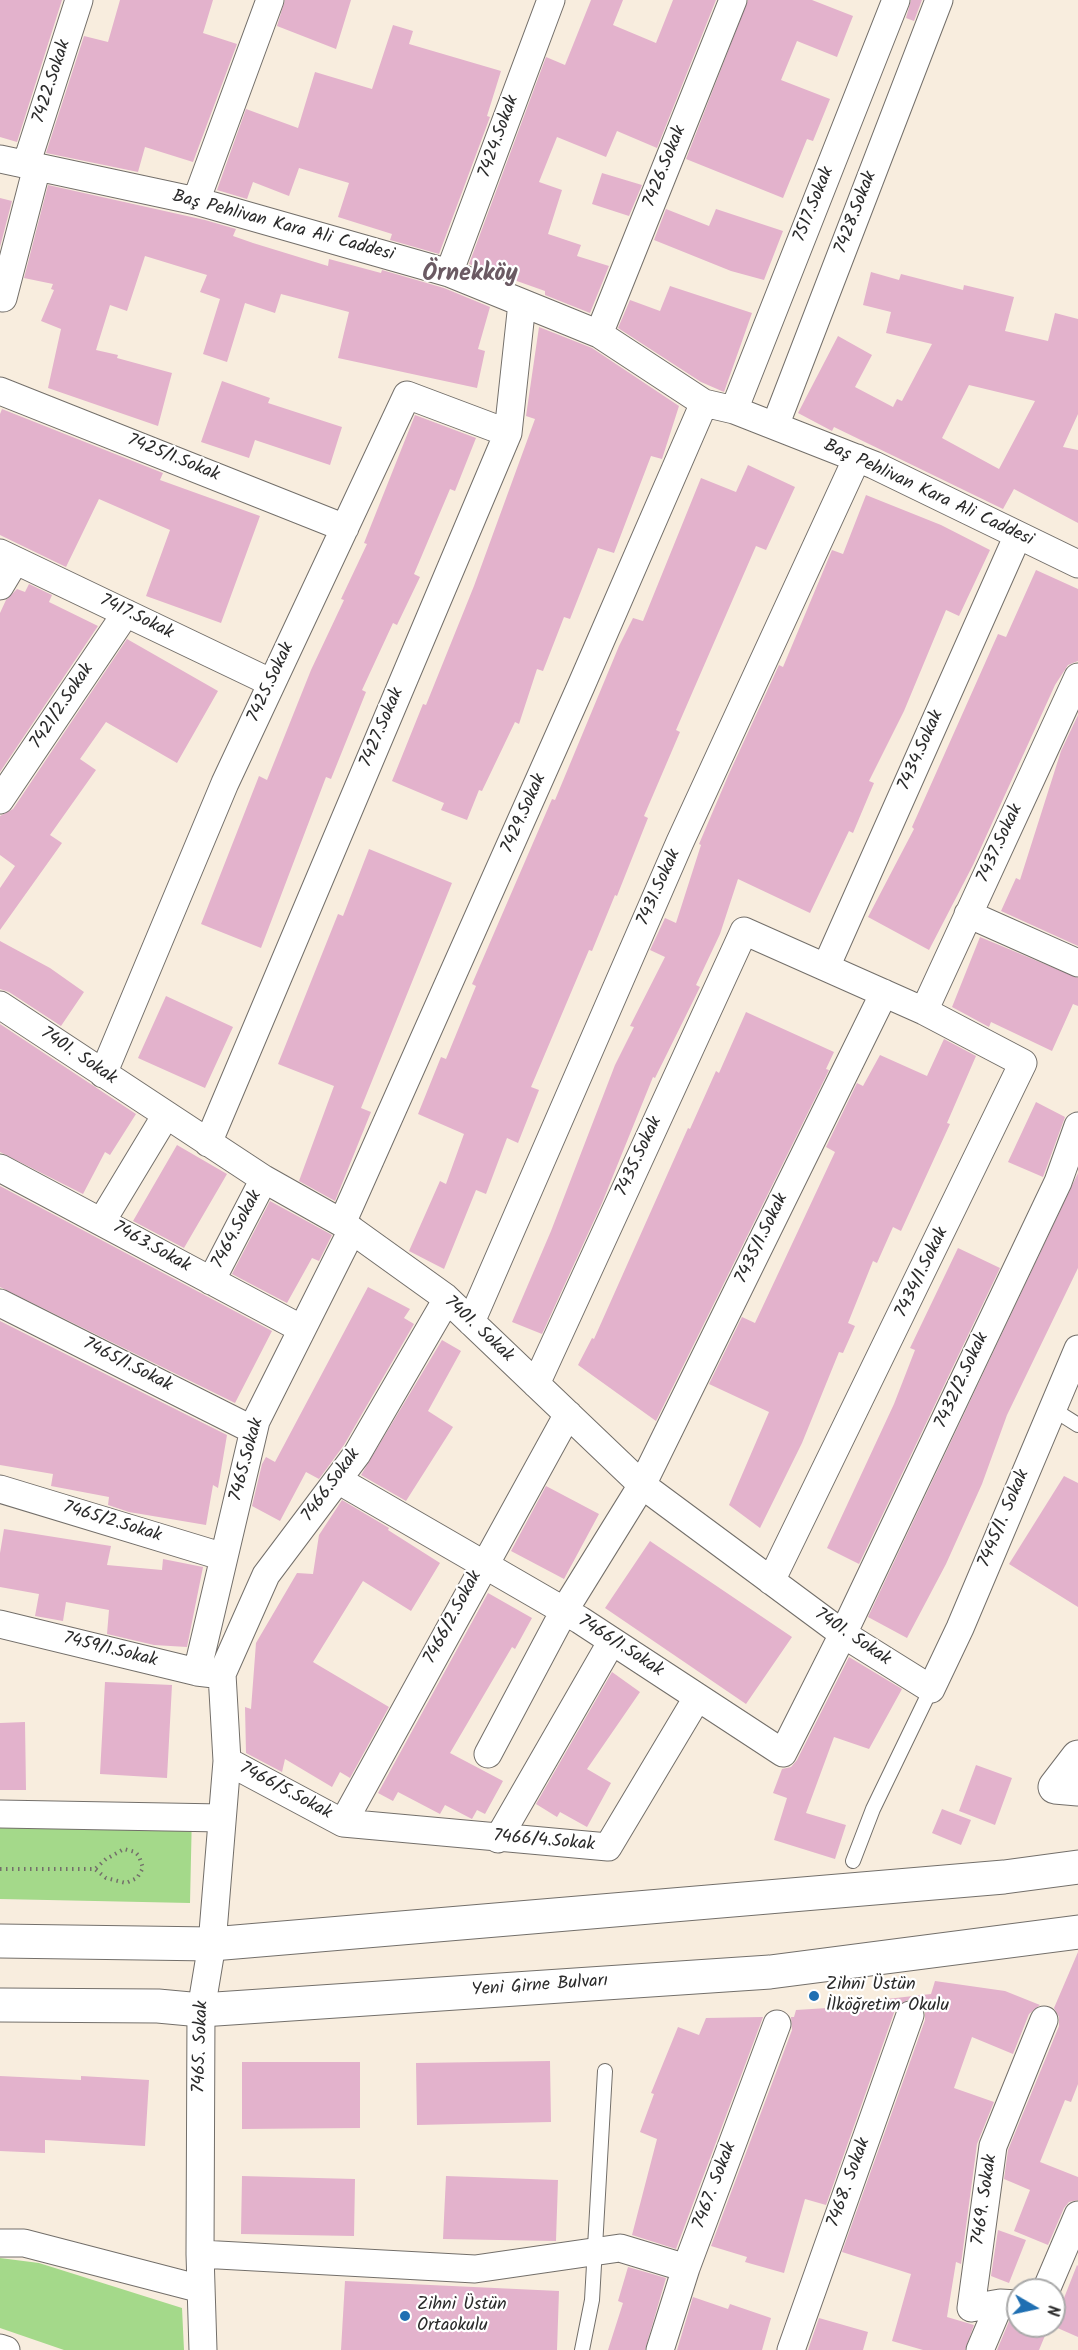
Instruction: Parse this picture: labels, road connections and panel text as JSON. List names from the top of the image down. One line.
{"streets":{"main road":["Yeni Girne Bulvarı"],"street":["7422.Sokak","7424.Sokak","7426.Sokak","7517.Sokak","7428.Sokak","Baş Pehlivan Kara Ali Caddesi","7425/1.Sokak","7417.Sokak","7425.Sokak","7421/2.Sokak","7427.Sokak","7434.Sokak","7429.Sokak","7437.Sokak","7431.Sokak","7401. Sokak","7435.Sokak","7464.Sokak","7435/1.Sokak","7463.Sokak","7434/1.Sokak","7465/1.Sokak","7432/2.Sokak","7465.Sokak","7466.Sokak","7445/1. Sokak","7465/2.Sokak","7466/2.Sokak","7466/1.Sokak","7459/1.Sokak","7466/5.Sokak","7466/4.Sokak","7465. Sokak","7468. Sokak","7467. Sokak","7469. Sokak"]},"crossings":[["7422.Sokak","Baş Pehlivan Kara Ali Caddesi"],["7424.Sokak","Baş Pehlivan Kara Ali Caddesi"],["7426.Sokak","Baş Pehlivan Kara Ali Caddesi"],["7517.Sokak","Baş Pehlivan Kara Ali Caddesi"],["7428.Sokak","Baş Pehlivan Kara Ali Caddesi"],["Baş Pehlivan Kara Ali Caddesi","7427.Sokak"],["Baş Pehlivan Kara Ali Caddesi","7434.Sokak"],["Baş Pehlivan Kara Ali Caddesi","7429.Sokak"],["Baş Pehlivan Kara Ali Caddesi","7431.Sokak"],["7425/1.Sokak","7425.Sokak"],["7417.Sokak","7425.Sokak"],["7417.Sokak","7421/2.Sokak"],["7425.Sokak","7427.Sokak"],["7425.Sokak","7401. Sokak"],["7427.Sokak","7401. Sokak"],["7434.Sokak","7435.Sokak"],["7429.Sokak","7401. Sokak"],["7429.Sokak","7465.Sokak"],["7437.Sokak","7434/1.Sokak"],["7431.Sokak","7401. Sokak"],["7401. Sokak","7435.Sokak"],["7401. Sokak","7464.Sokak"],["7401. Sokak","7435/1.Sokak"],["7401. Sokak","7434/1.Sokak"],["7401. Sokak","7432/2.Sokak"],["7401. Sokak","7465.Sokak"],["7401. Sokak","7466.Sokak"],["7401. Sokak","7445/1. Sokak"],["7401. Sokak","7466/2.Sokak"],["7401. Sokak","7466/1.Sokak"],["7464.Sokak","7463.Sokak"],["7435/1.Sokak","7466/1.Sokak"],["7463.Sokak","7465.Sokak"],["7465/1.Sokak","7465.Sokak"],["7432/2.Sokak","7466/1.Sokak"],["7465.Sokak","7466.Sokak"],["7465.Sokak","7465/2.Sokak"],["7465.Sokak","7459/1.Sokak"],["7465.Sokak","7465. Sokak"],["7466.Sokak","7466/1.Sokak"],["7466.Sokak","7459/1.Sokak"],["7466.Sokak","7465. Sokak"],["7466/2.Sokak","7466/1.Sokak"],["7466/2.Sokak","7466/5.Sokak"],["7466/2.Sokak","7466/4.Sokak"],["7466/1.Sokak","7466/4.Sokak"],["7459/1.Sokak","7465. Sokak"],["7466/5.Sokak","7466/4.Sokak"],["7466/5.Sokak","7465. Sokak"],["Yeni Girne Bulvarı","7465. Sokak"]],"districts":["Örnekköy"],"places":["Zihni Üstün İlköğretim Okulu","Zihni Üstün Ortaokulu"],"north":"right"}
